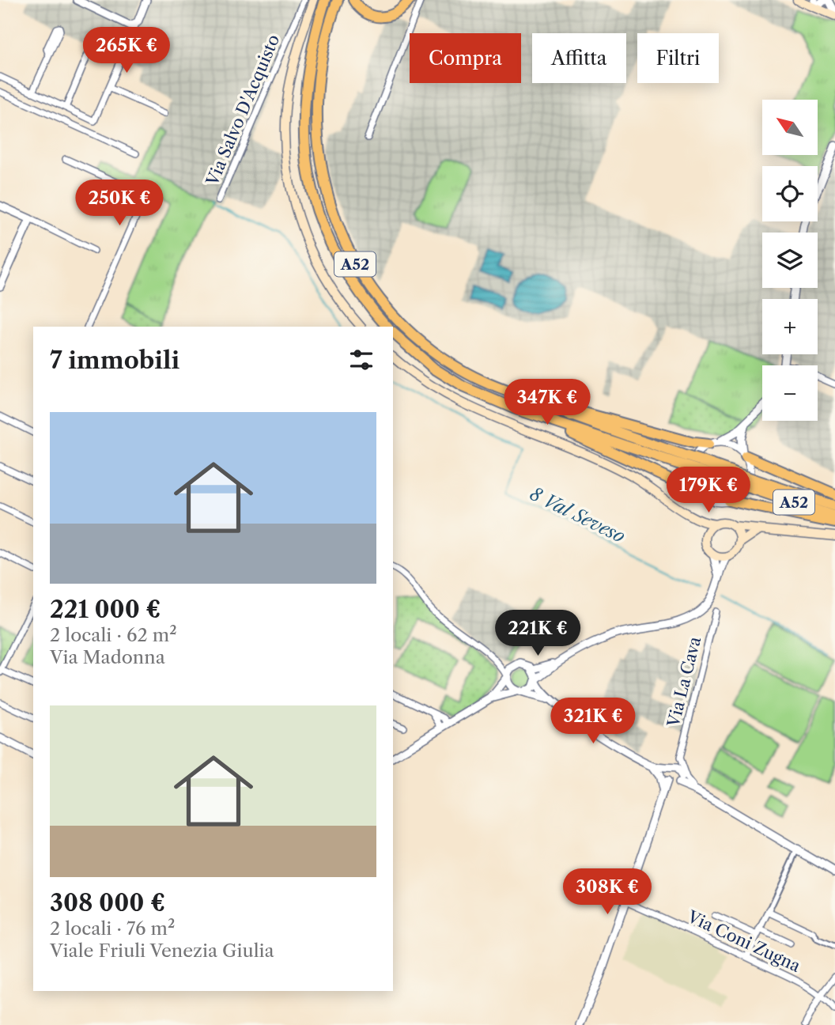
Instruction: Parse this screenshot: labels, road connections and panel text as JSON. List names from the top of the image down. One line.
{"streets":{"highway":["A52"],"street":["Via Salvo D'Acquisto","Via La Cava","Via Coni Zugna"]},"water":["8 Val Seveso"],"north":"top left","page":{"price":["265K €","250K €","347K €","179K €","221K €","321K €","308K €"],"chip":["Compra","Affitta","Filtri"],"map_buttons":["+","−"],"heading":"7 immobili","list":[{"name":"221 000 €","note":"2 locali · 62 m² · Via Madonna"},{"name":"308 000 €","note":"2 locali · 76 m² · Viale Friuli Venezia Giulia"}]}}
